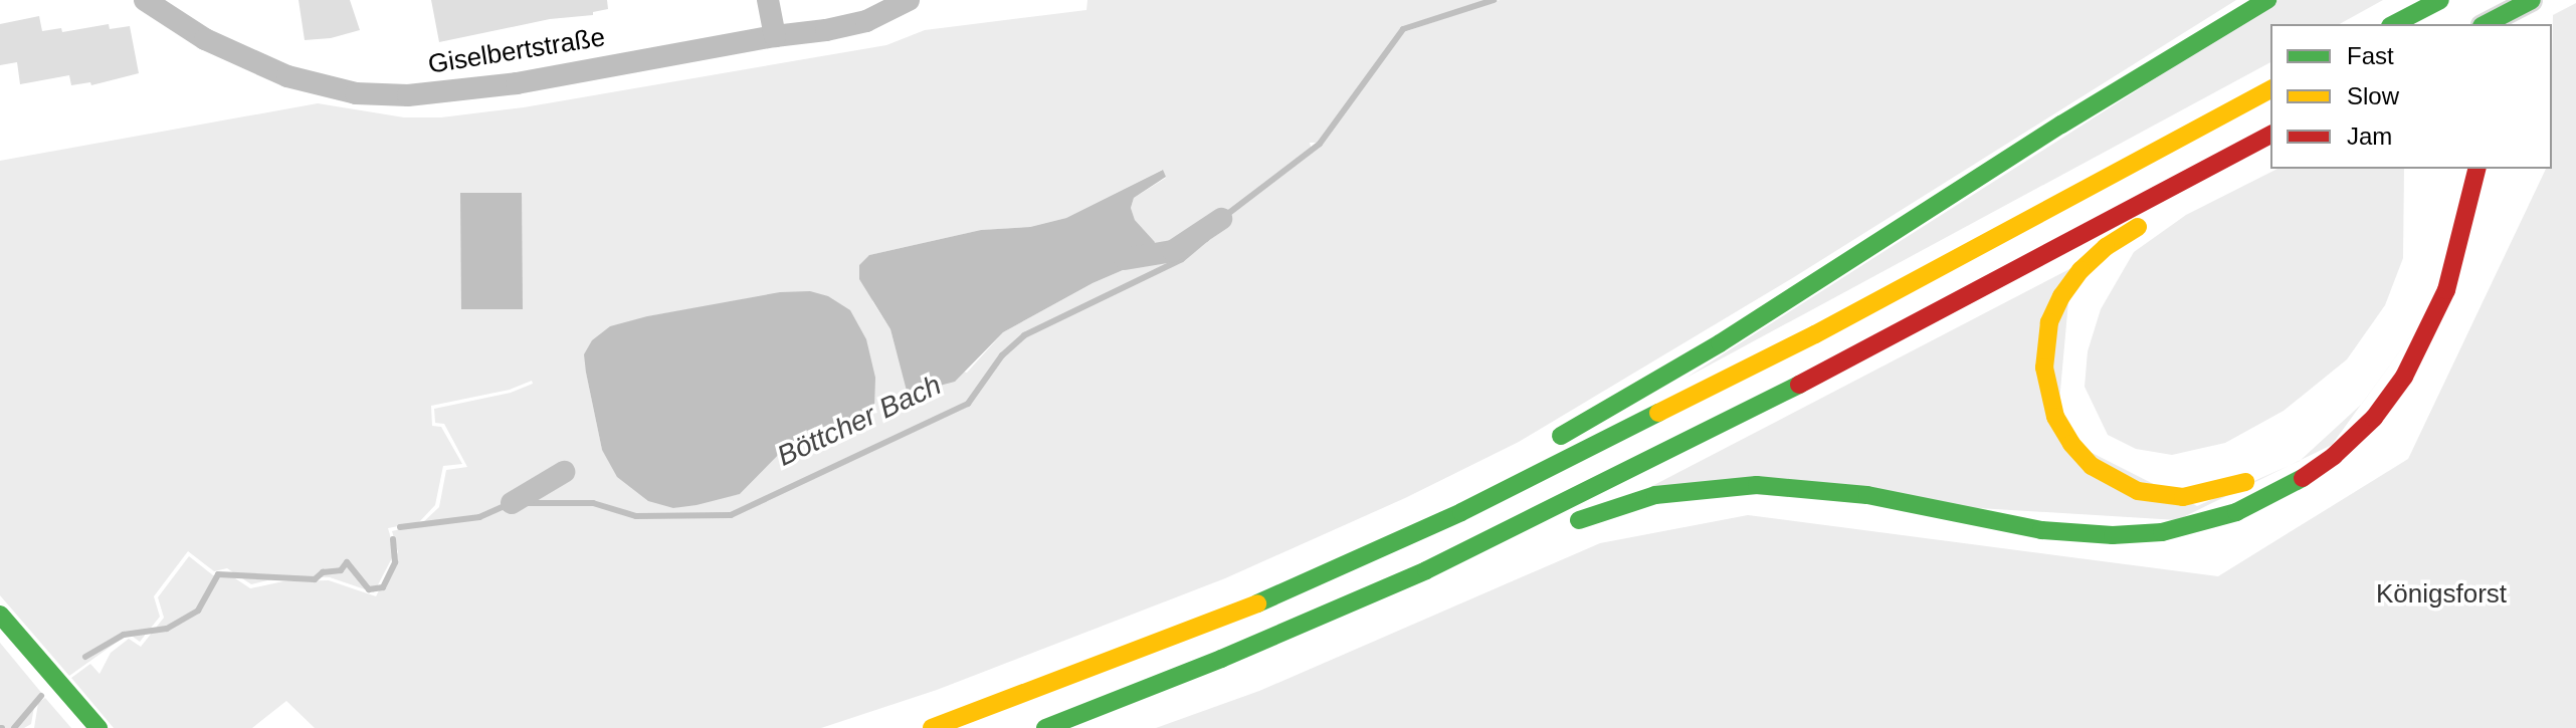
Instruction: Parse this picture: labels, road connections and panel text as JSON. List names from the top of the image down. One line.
{"streets":{"street":["Giselbertstraße"]},"water":["Böttcher Bach"],"parks":["Königsforst"],"legend":["Fast","Slow","Jam"]}
